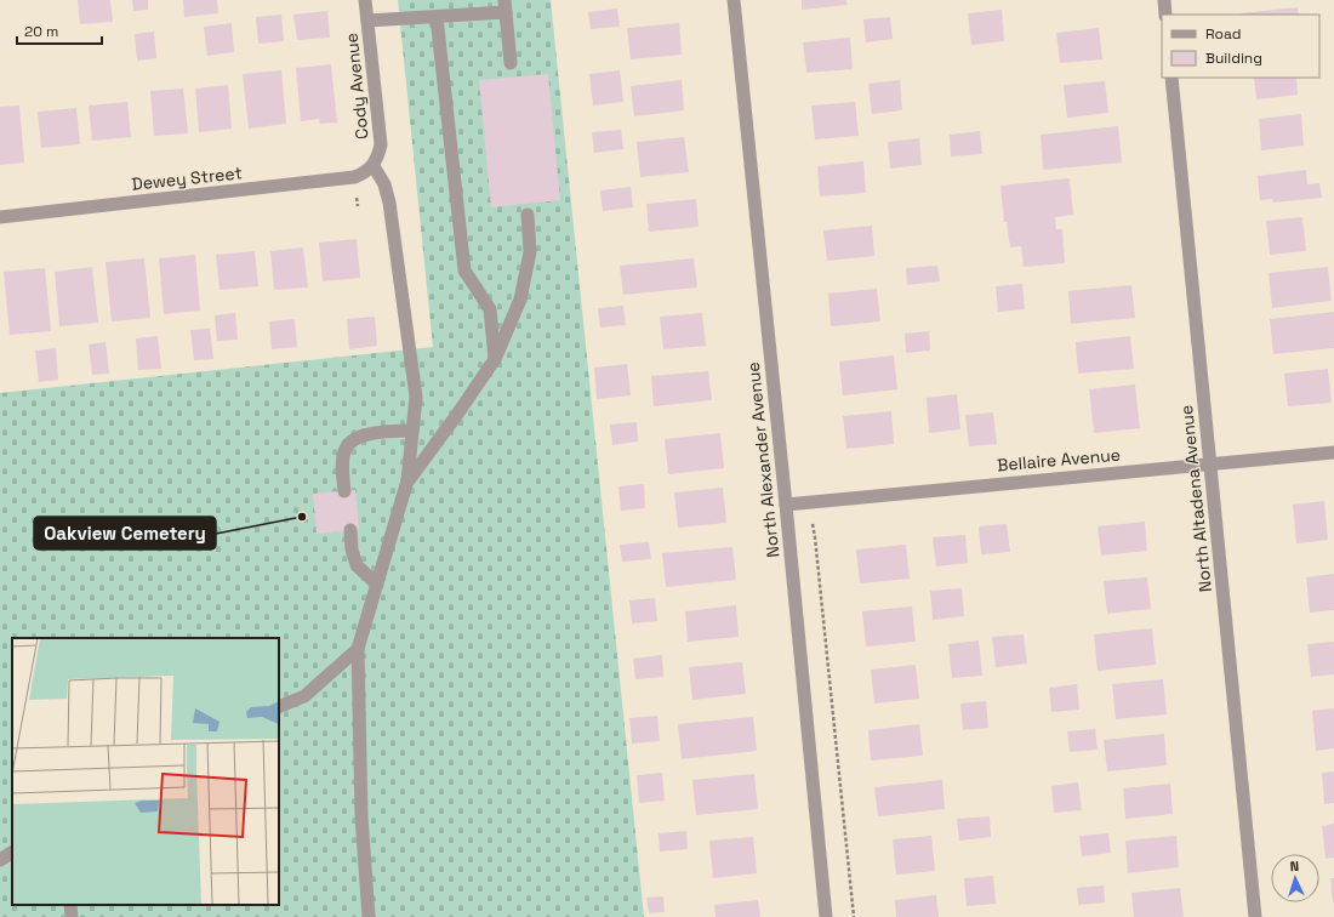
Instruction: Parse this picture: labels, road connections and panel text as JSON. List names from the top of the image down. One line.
{"streets":{"street":["Cody Avenue","Dewey Street","North Alexander Avenue","Bellaire Avenue","North Altadena Avenue"]},"crossings":[["Cody Avenue","Dewey Street"],["North Alexander Avenue","Bellaire Avenue"],["Bellaire Avenue","North Altadena Avenue"]],"places":["Oakview Cemetery"],"legend":["Road","Building"],"scale_bar":"20 m","north":"top"}
